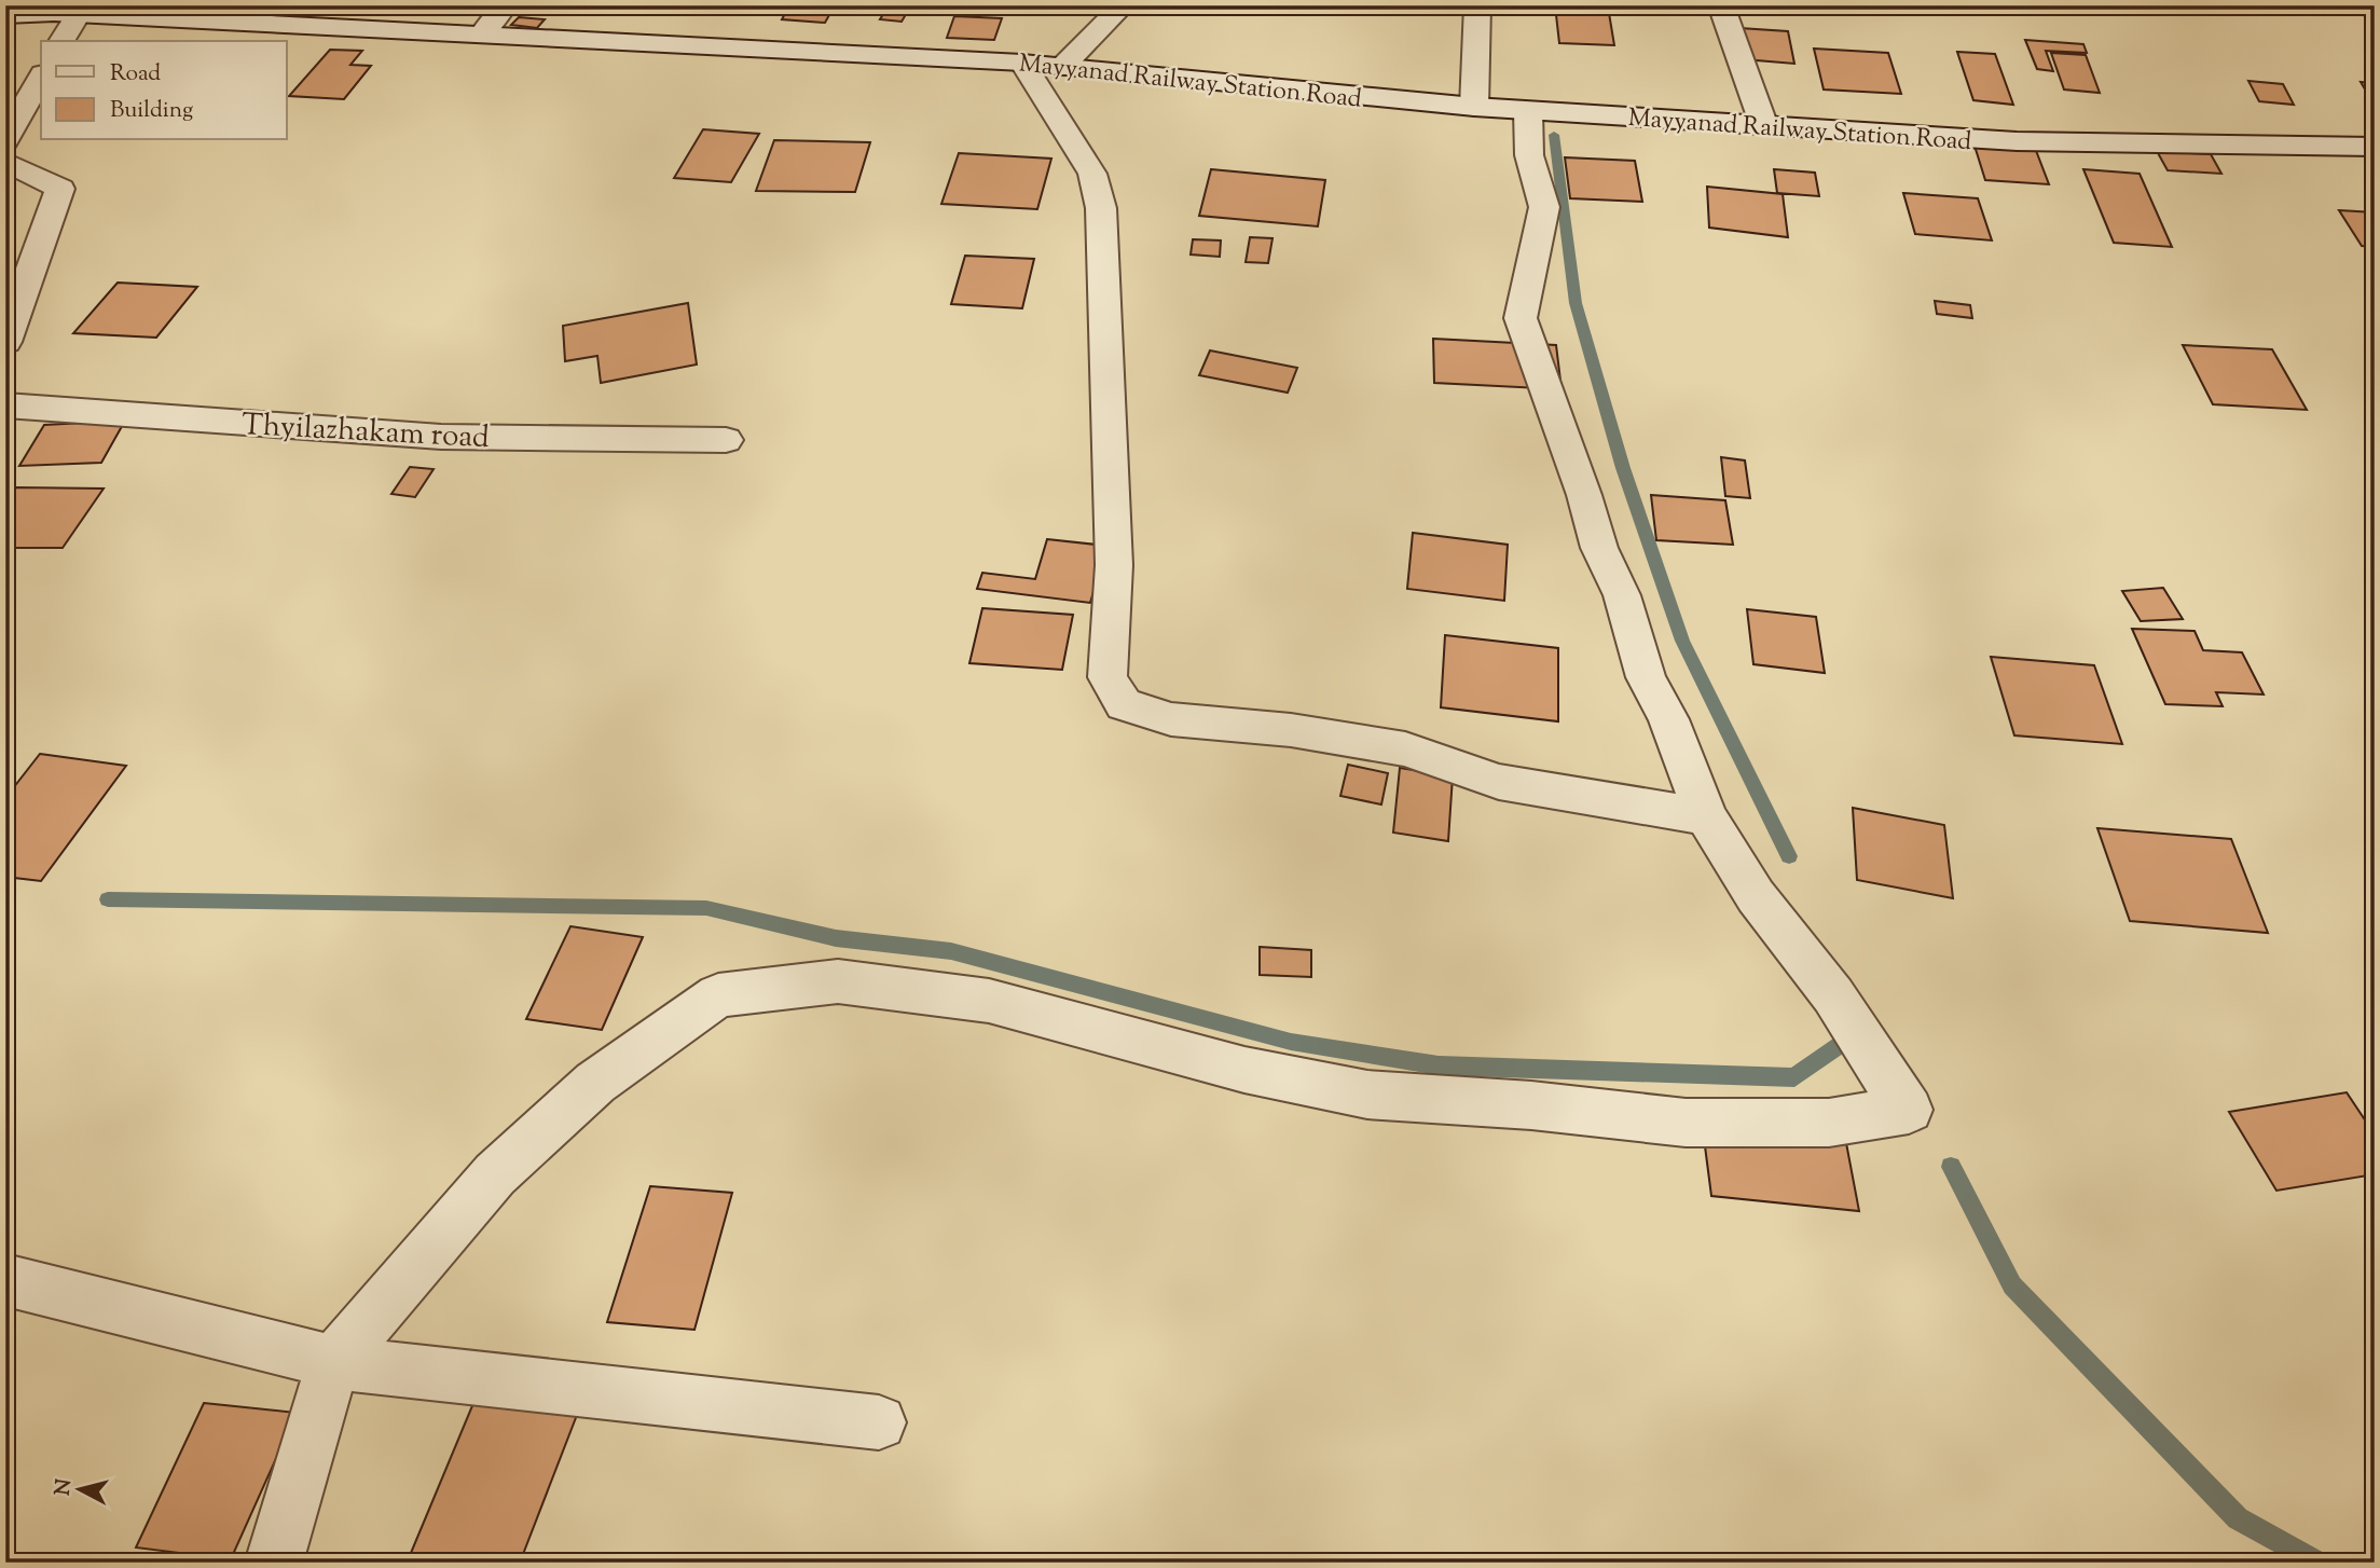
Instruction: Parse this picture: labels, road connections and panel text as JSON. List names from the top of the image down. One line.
{"streets":{"street":["Mayyanad Railway Station Road","Thyilazhakam road"]},"legend":["Road","Building"],"north":"left"}
